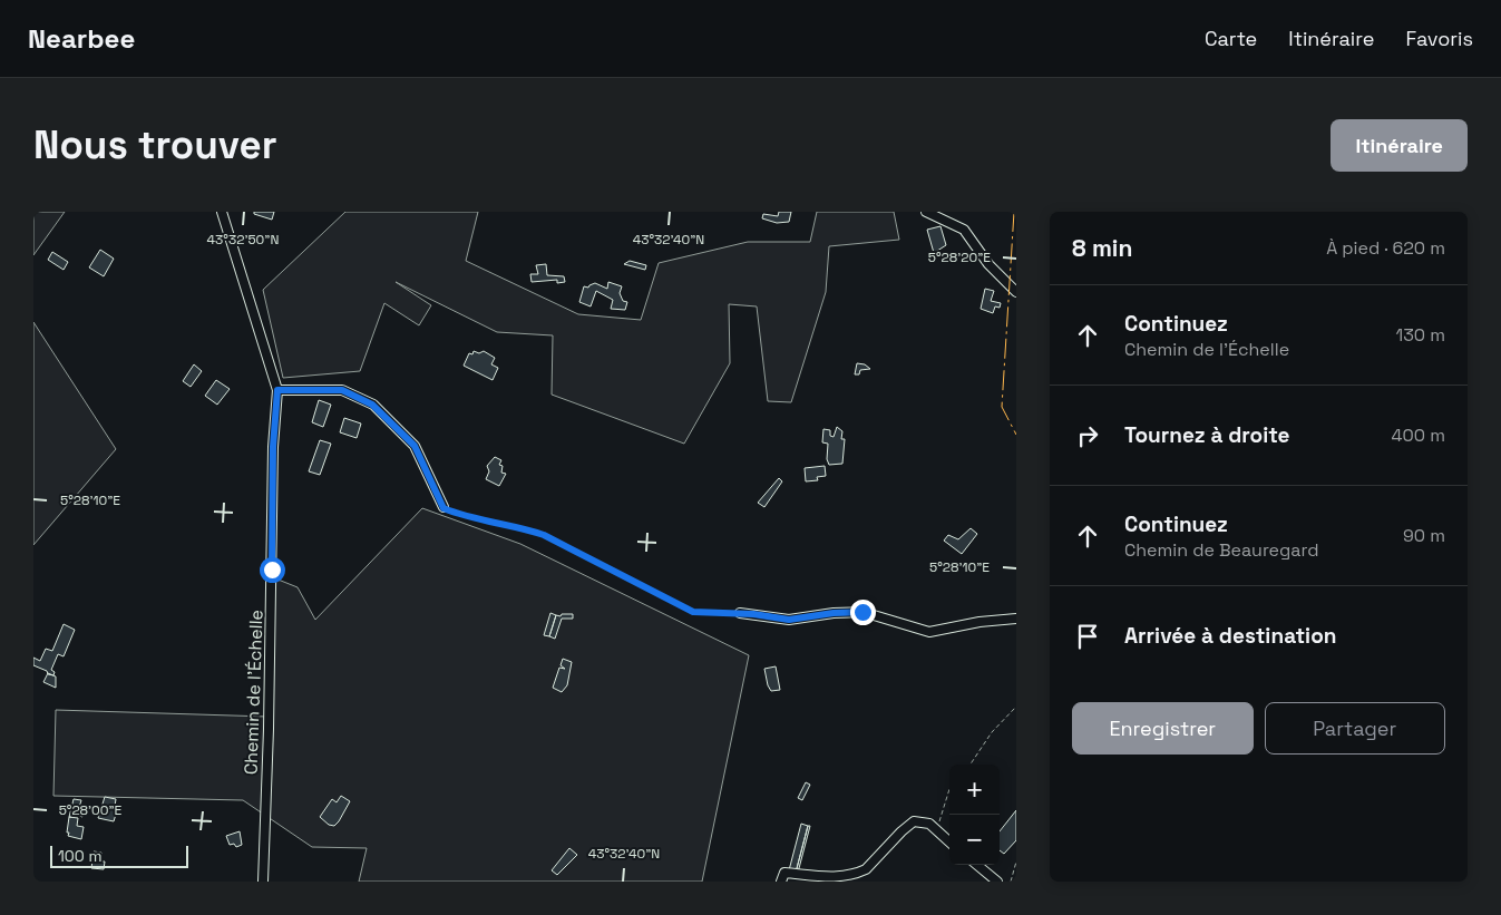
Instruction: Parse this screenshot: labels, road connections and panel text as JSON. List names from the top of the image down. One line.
{"streets":{"street":["Chemin de l’Échelle"]},"scale_bar":"100 m","page":{"header":"Nearbee","nav":["Carte","Itinéraire","Favoris"],"buttons":["Itinéraire",["Enregistrer","Partager"]],"title":"Nous trouver","heading":["8 min","À pied · 620 m"],"list":[["Continuez","Chemin de l’Échelle","130 m"],["Tournez à droite","400 m"],["Continuez","Chemin de Beauregard","90 m"],"Arrivée à destination"],"map_buttons":["+","−"],"scale":"100 m"},"coordinates":["43°32'50\"N","43°32'40\"N","5°28'20\"E","5°28'10\"E","5°28'00\"E"]}
